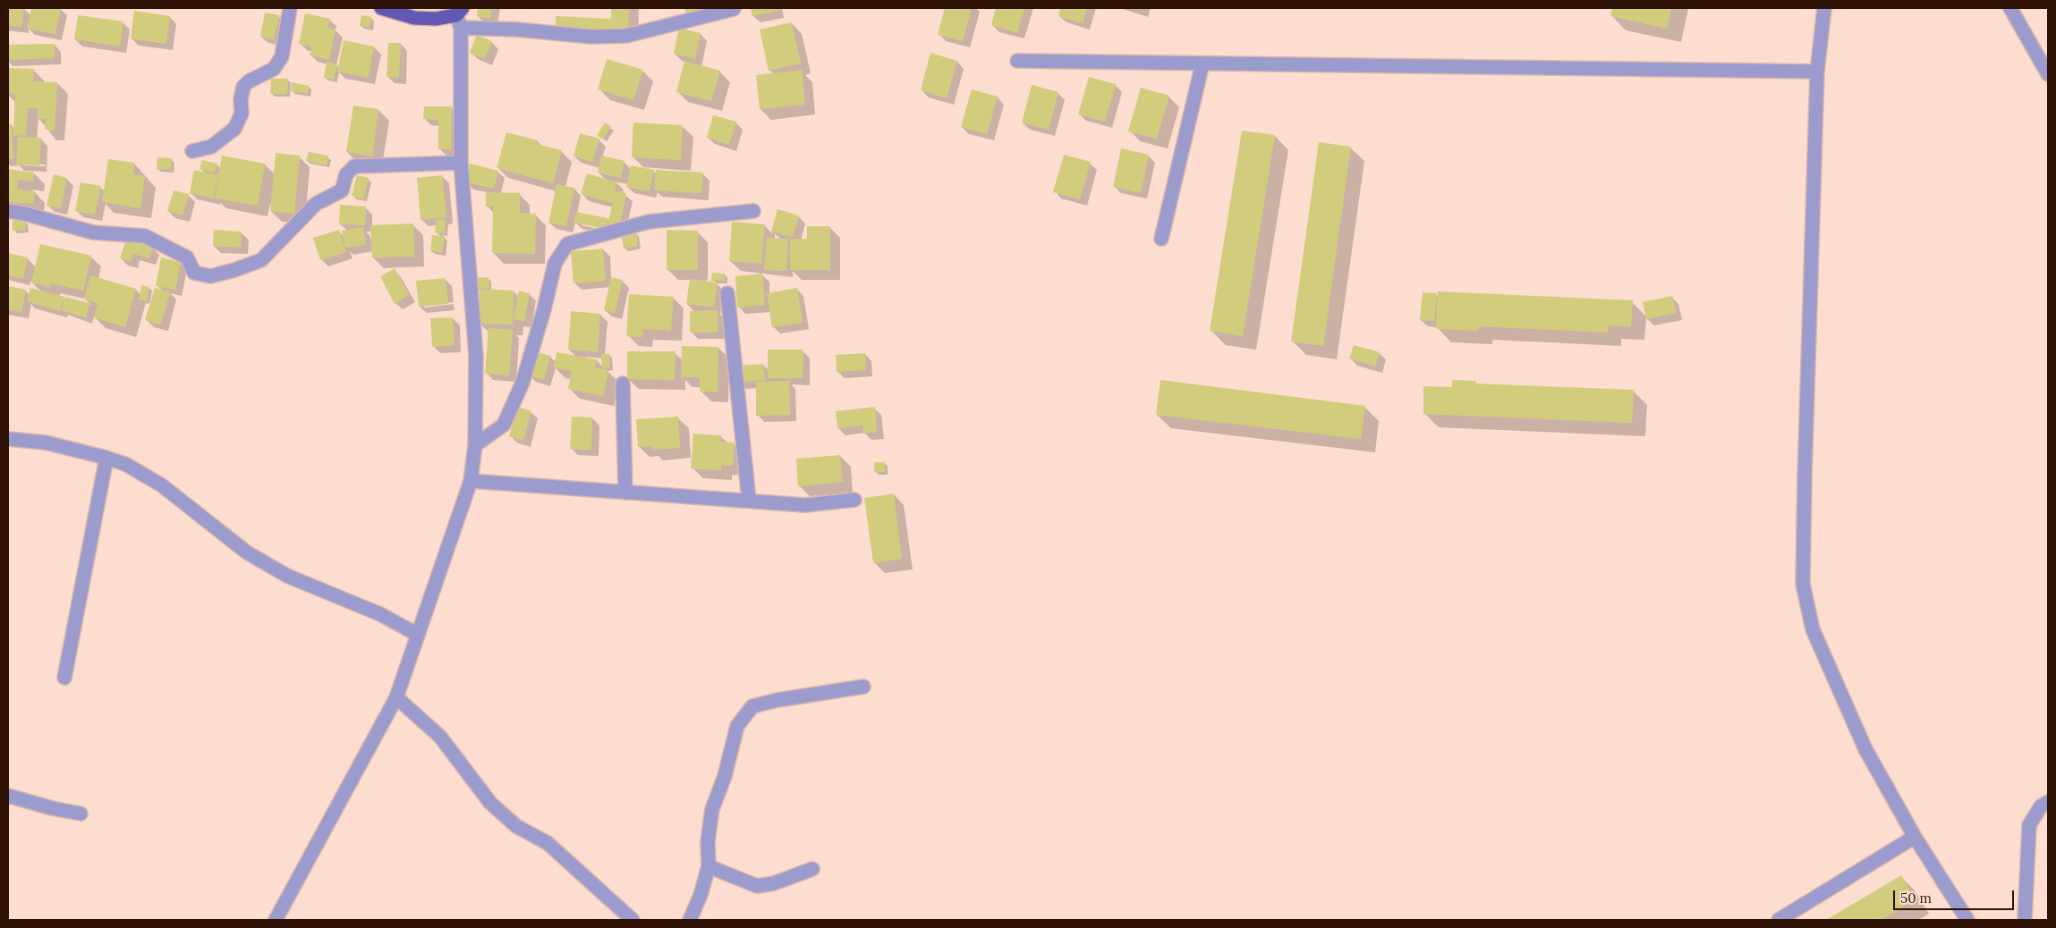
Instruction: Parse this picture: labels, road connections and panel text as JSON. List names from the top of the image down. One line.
{"scale_bar":"50 m"}
